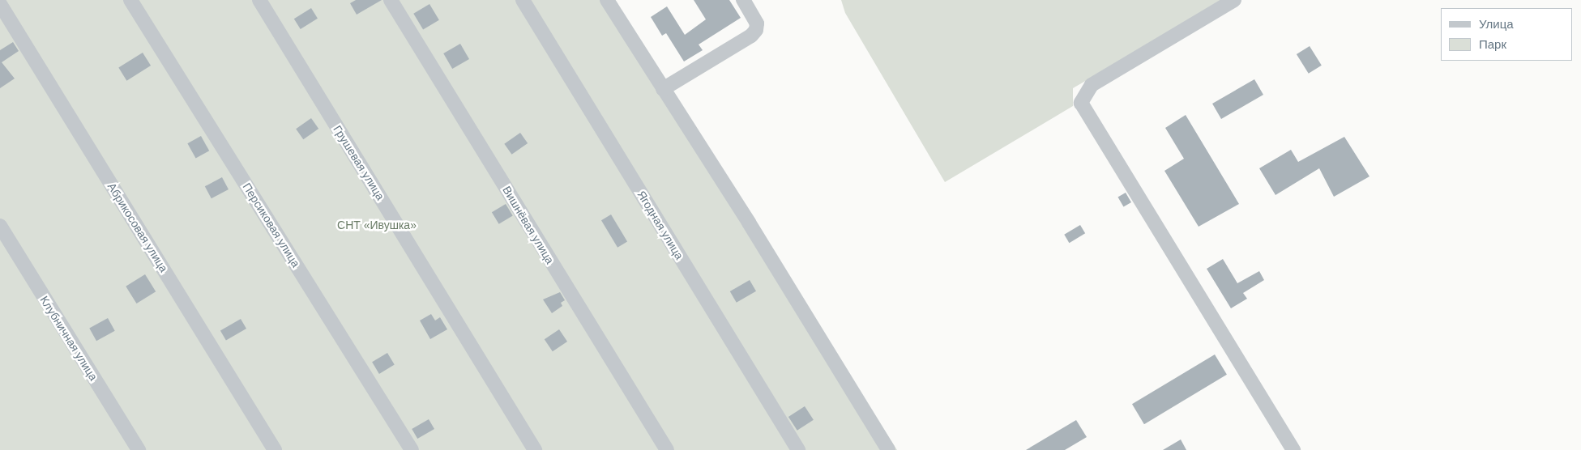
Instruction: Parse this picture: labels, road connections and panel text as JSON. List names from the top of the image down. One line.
{"streets":{"street":["Грушевая улица","Персиковая улица","Вишнёвая улица","Ягодная улица","Абрикосовая улица","Клубничная улица"]},"parks":["СНТ «Ивушка»"],"legend":["Улица","Парк"]}
